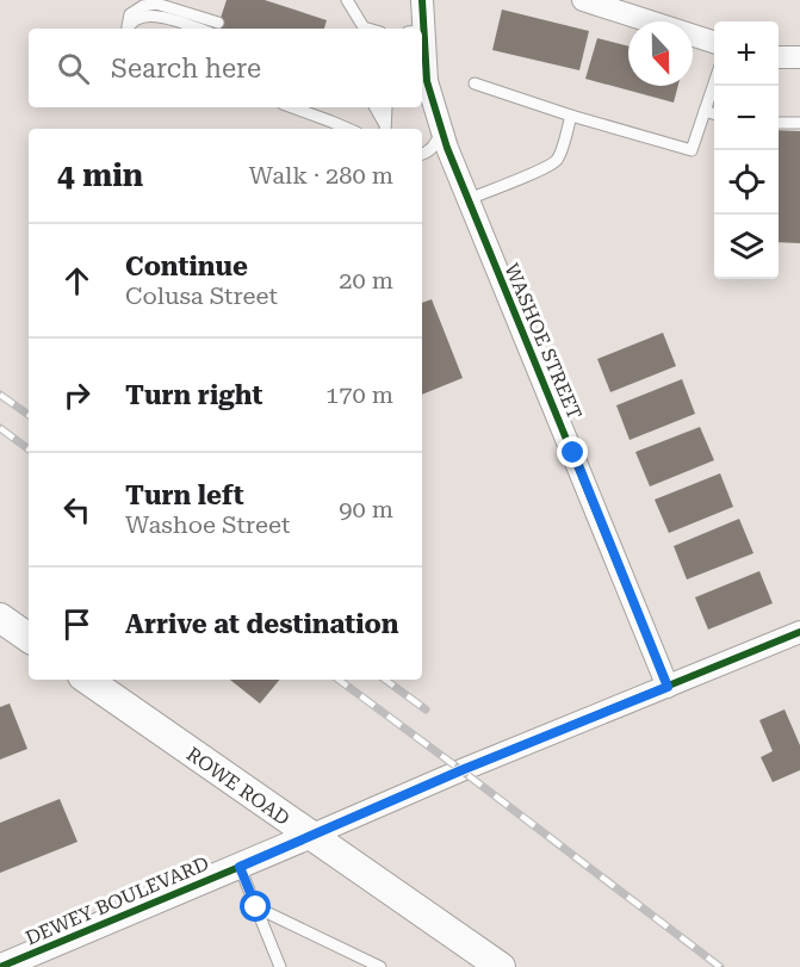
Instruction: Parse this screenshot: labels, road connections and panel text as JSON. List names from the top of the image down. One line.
{"streets":{"main road":["ROWE ROAD"],"street":["WASHOE STREET","DEWEY BOULEVARD"]},"crossings":[["WASHOE STREET","DEWEY BOULEVARD"],["ROWE ROAD","DEWEY BOULEVARD"]],"north":"bottom","page":{"map_buttons":["+","−"],"search":"Search here","heading":["4 min","Walk · 280 m"],"list":[["Continue","Colusa Street","20 m"],["Turn right","170 m"],["Turn left","Washoe Street","90 m"],"Arrive at destination"]}}
